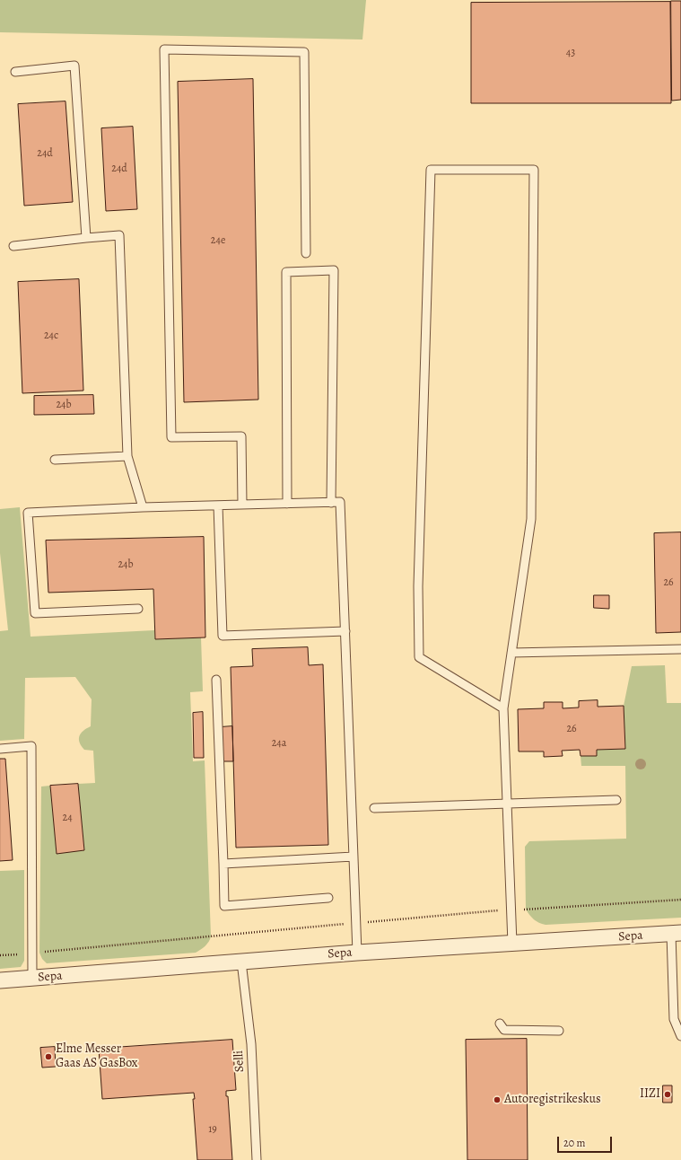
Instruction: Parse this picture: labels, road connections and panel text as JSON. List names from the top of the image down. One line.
{"streets":{"street":["Sepa"],"lane":["Selli"]},"crossings":[["Sepa","Selli"]],"places":["Elme Messer Gaas AS GasBox","IIZI","Autoregistrikeskus"],"house_numbers":["43","24d","24d","24e","24c","24b","24b","26","26","24a","24","19"],"scale_bar":"20 m"}
